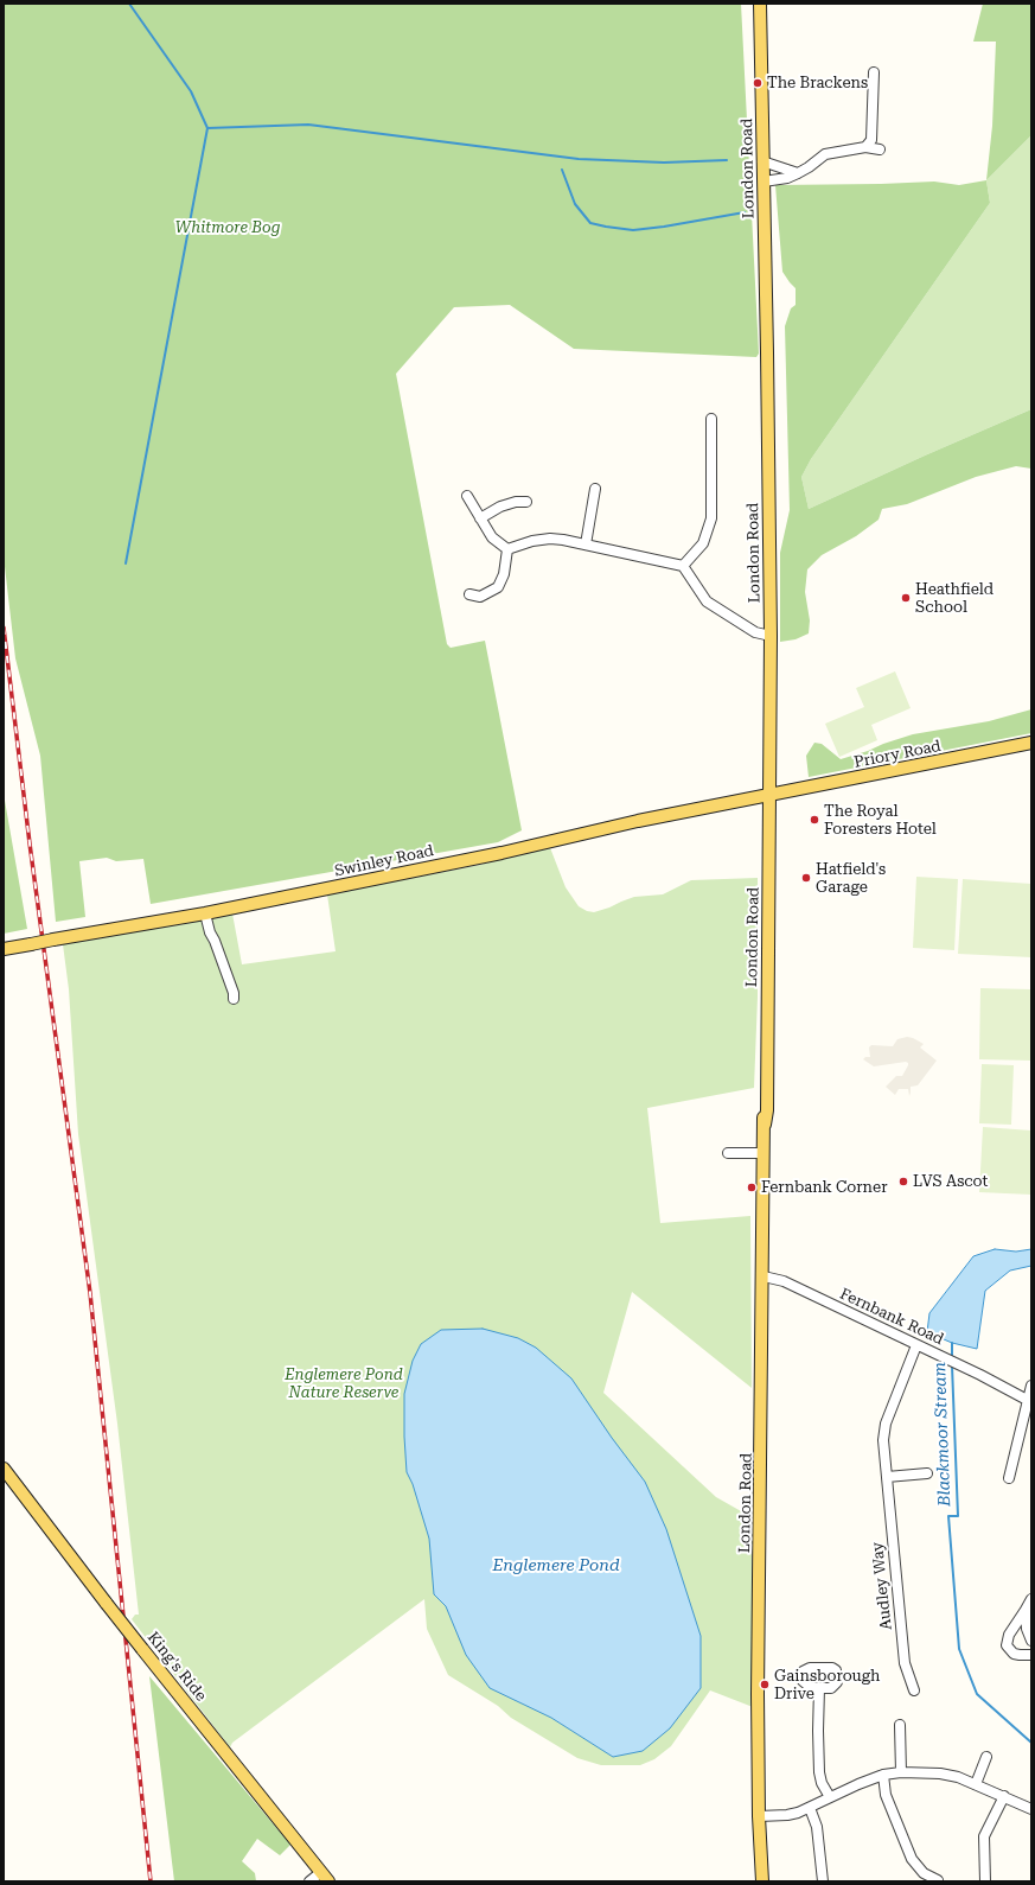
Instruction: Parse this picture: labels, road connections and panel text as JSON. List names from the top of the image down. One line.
{"streets":{"main road":["London Road","Priory Road","Swinley Road","King's Ride"],"street":["Fernbank Road","Audley Way"]},"crossings":[["London Road","Priory Road"],["London Road","Swinley Road"],["London Road","Fernbank Road"],["Priory Road","Swinley Road"],["Fernbank Road","Audley Way"]],"water":["Blackmoor Stream","Englemere Pond"],"parks":["Whitmore Bog","Englemere Pond Nature Reserve"],"places":["The Brackens","Heathfield School","The Royal Foresters Hotel","Hatfield's Garage","LVS Ascot","Fernbank Corner","Gainsborough Drive"]}
